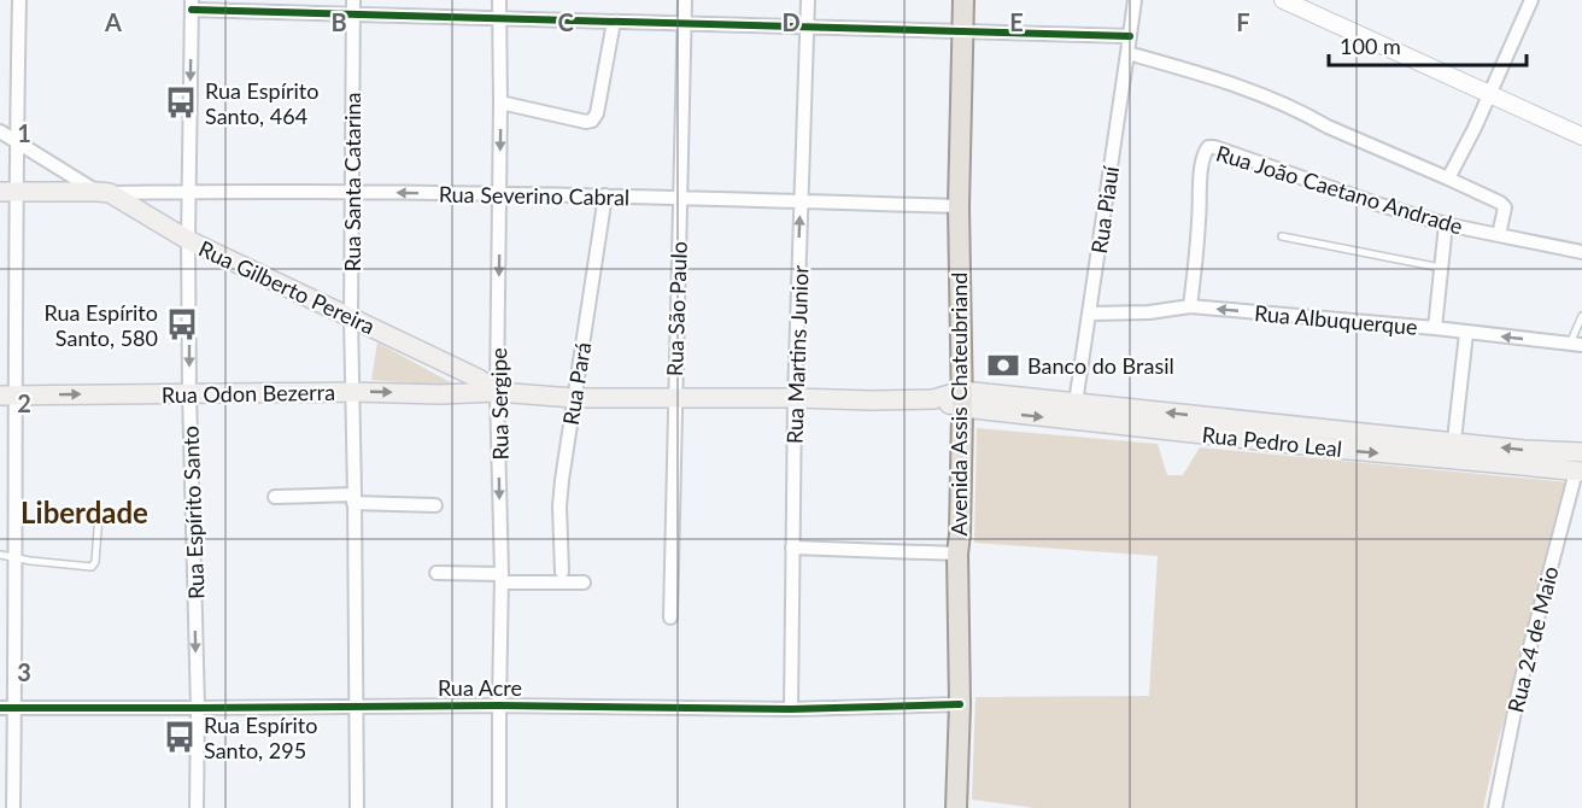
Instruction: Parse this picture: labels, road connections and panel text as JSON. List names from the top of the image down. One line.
{"streets":{"main road":["Rua Gilberto Pereira","Rua Odon Bezerra","Avenida Assis Chateubriand","Rua Pedro Leal"],"street":["Rua Santa Catarina","Rua João Caetano Andrade","Rua Severino Cabral","Rua Piauí","Rua São Paulo","Rua Albuquerque","Rua Martins Junior","Rua Pará","Rua Sergipe","Rua Espírito Santo","Rua 24 de Maio","Rua Acre"]},"crossings":[["Rua Santa Catarina","Rua Severino Cabral"],["Rua Santa Catarina","Rua Gilberto Pereira"],["Rua Santa Catarina","Rua Odon Bezerra"],["Rua Santa Catarina","Rua Acre"],["Rua João Caetano Andrade","Rua Albuquerque"],["Rua Severino Cabral","Rua Gilberto Pereira"],["Rua Severino Cabral","Rua São Paulo"],["Rua Severino Cabral","Rua Martins Junior"],["Rua Severino Cabral","Rua Pará"],["Rua Severino Cabral","Rua Sergipe"],["Rua Severino Cabral","Avenida Assis Chateubriand"],["Rua Severino Cabral","Rua Espírito Santo"],["Rua Piauí","Rua Albuquerque"],["Rua Piauí","Rua Pedro Leal"],["Rua Gilberto Pereira","Rua Odon Bezerra"],["Rua Gilberto Pereira","Rua Sergipe"],["Rua Gilberto Pereira","Rua Espírito Santo"],["Rua São Paulo","Rua Odon Bezerra"],["Rua Martins Junior","Rua Odon Bezerra"],["Rua Martins Junior","Rua Acre"],["Rua Pará","Rua Odon Bezerra"],["Rua Odon Bezerra","Rua Sergipe"],["Rua Odon Bezerra","Avenida Assis Chateubriand"],["Rua Odon Bezerra","Rua Pedro Leal"],["Rua Odon Bezerra","Rua Espírito Santo"],["Rua Sergipe","Rua Acre"],["Avenida Assis Chateubriand","Rua Pedro Leal"],["Avenida Assis Chateubriand","Rua Acre"],["Rua Pedro Leal","Rua 24 de Maio"],["Rua Espírito Santo","Rua Acre"]],"one_way":["Rua Albuquerque","Rua Sergipe","Rua Espírito Santo"],"districts":["Liberdade"],"places":{"bus stop":["Rua Espírito Santo, 464","Rua Espírito Santo, 580","Rua Espírito Santo, 295"],"bank":["Banco do Brasil"]},"scale_bar":"100 m","grid":{"columns":["A","B","C","D","E","F"],"rows":["1","2","3"]}}
